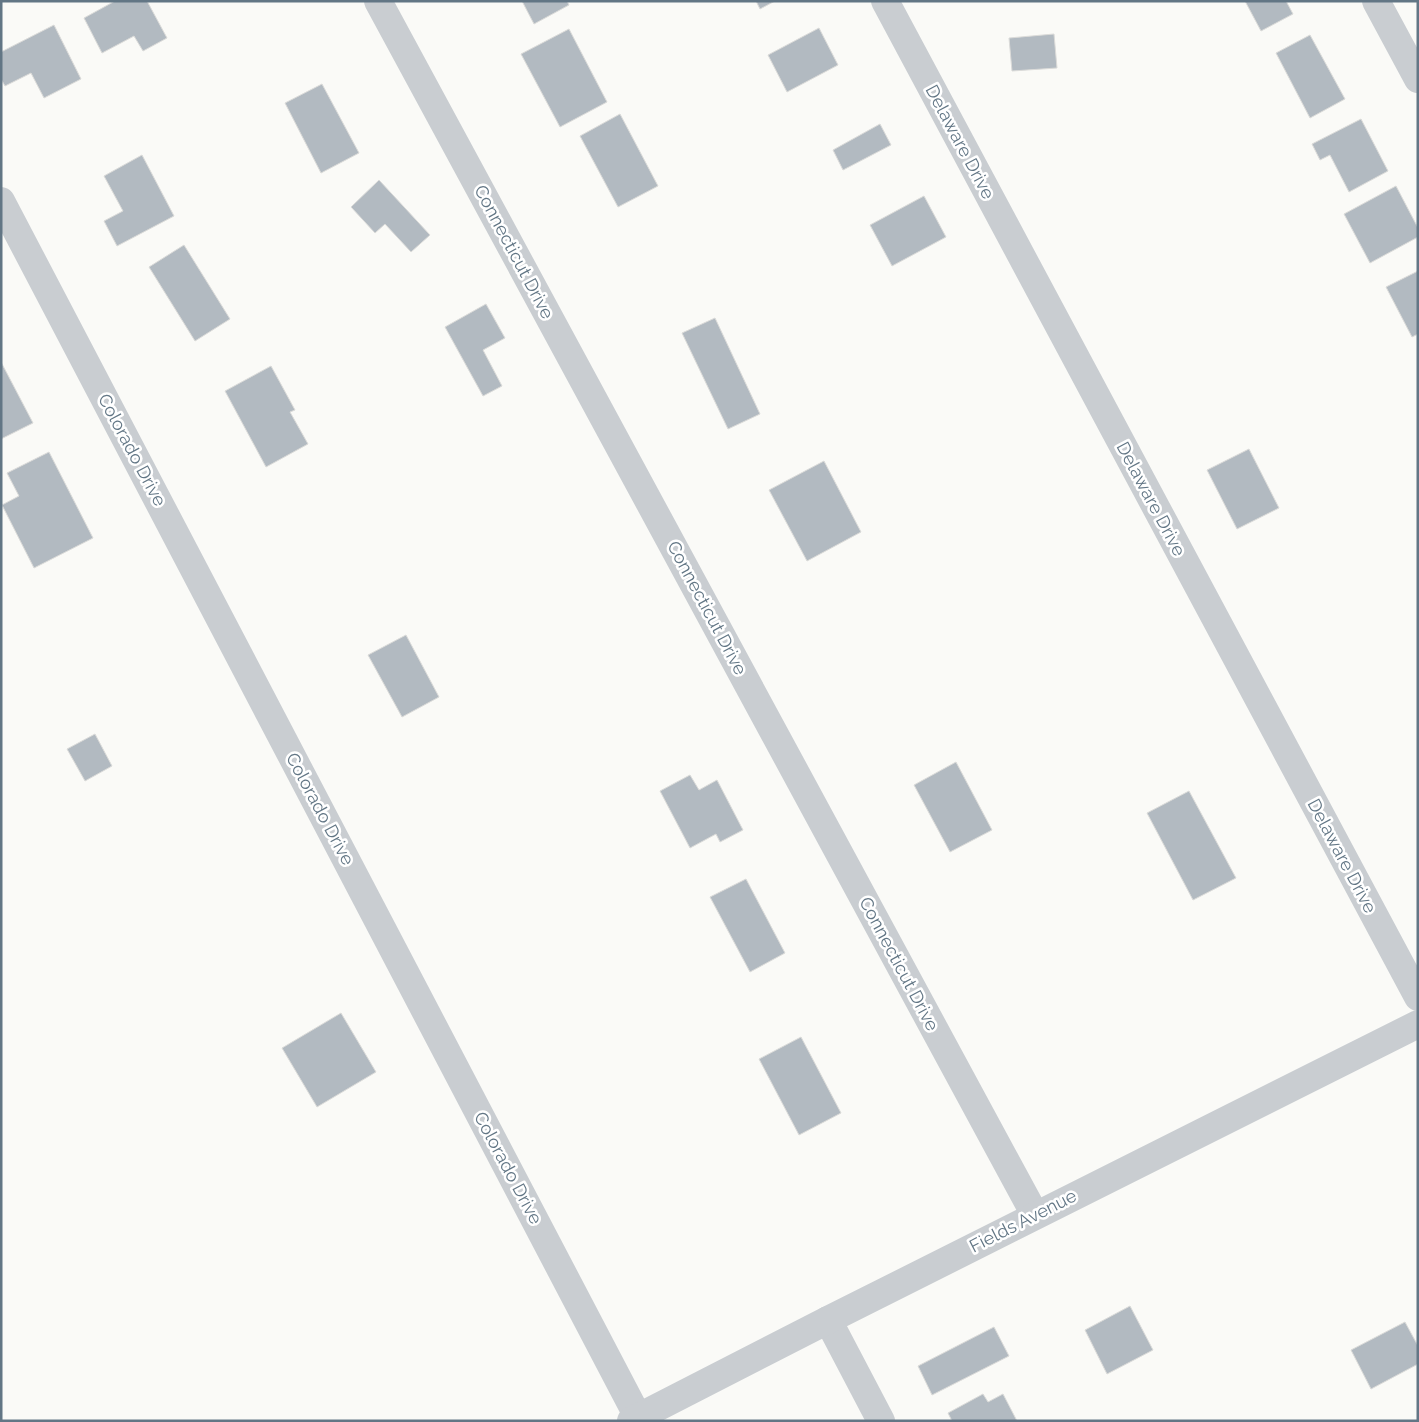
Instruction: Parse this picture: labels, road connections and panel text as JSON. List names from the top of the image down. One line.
{"streets":{"street":["Delaware Drive","Connecticut Drive","Colorado Drive","Fields Avenue"]},"crossings":[["Connecticut Drive","Fields Avenue"],["Colorado Drive","Fields Avenue"]]}
